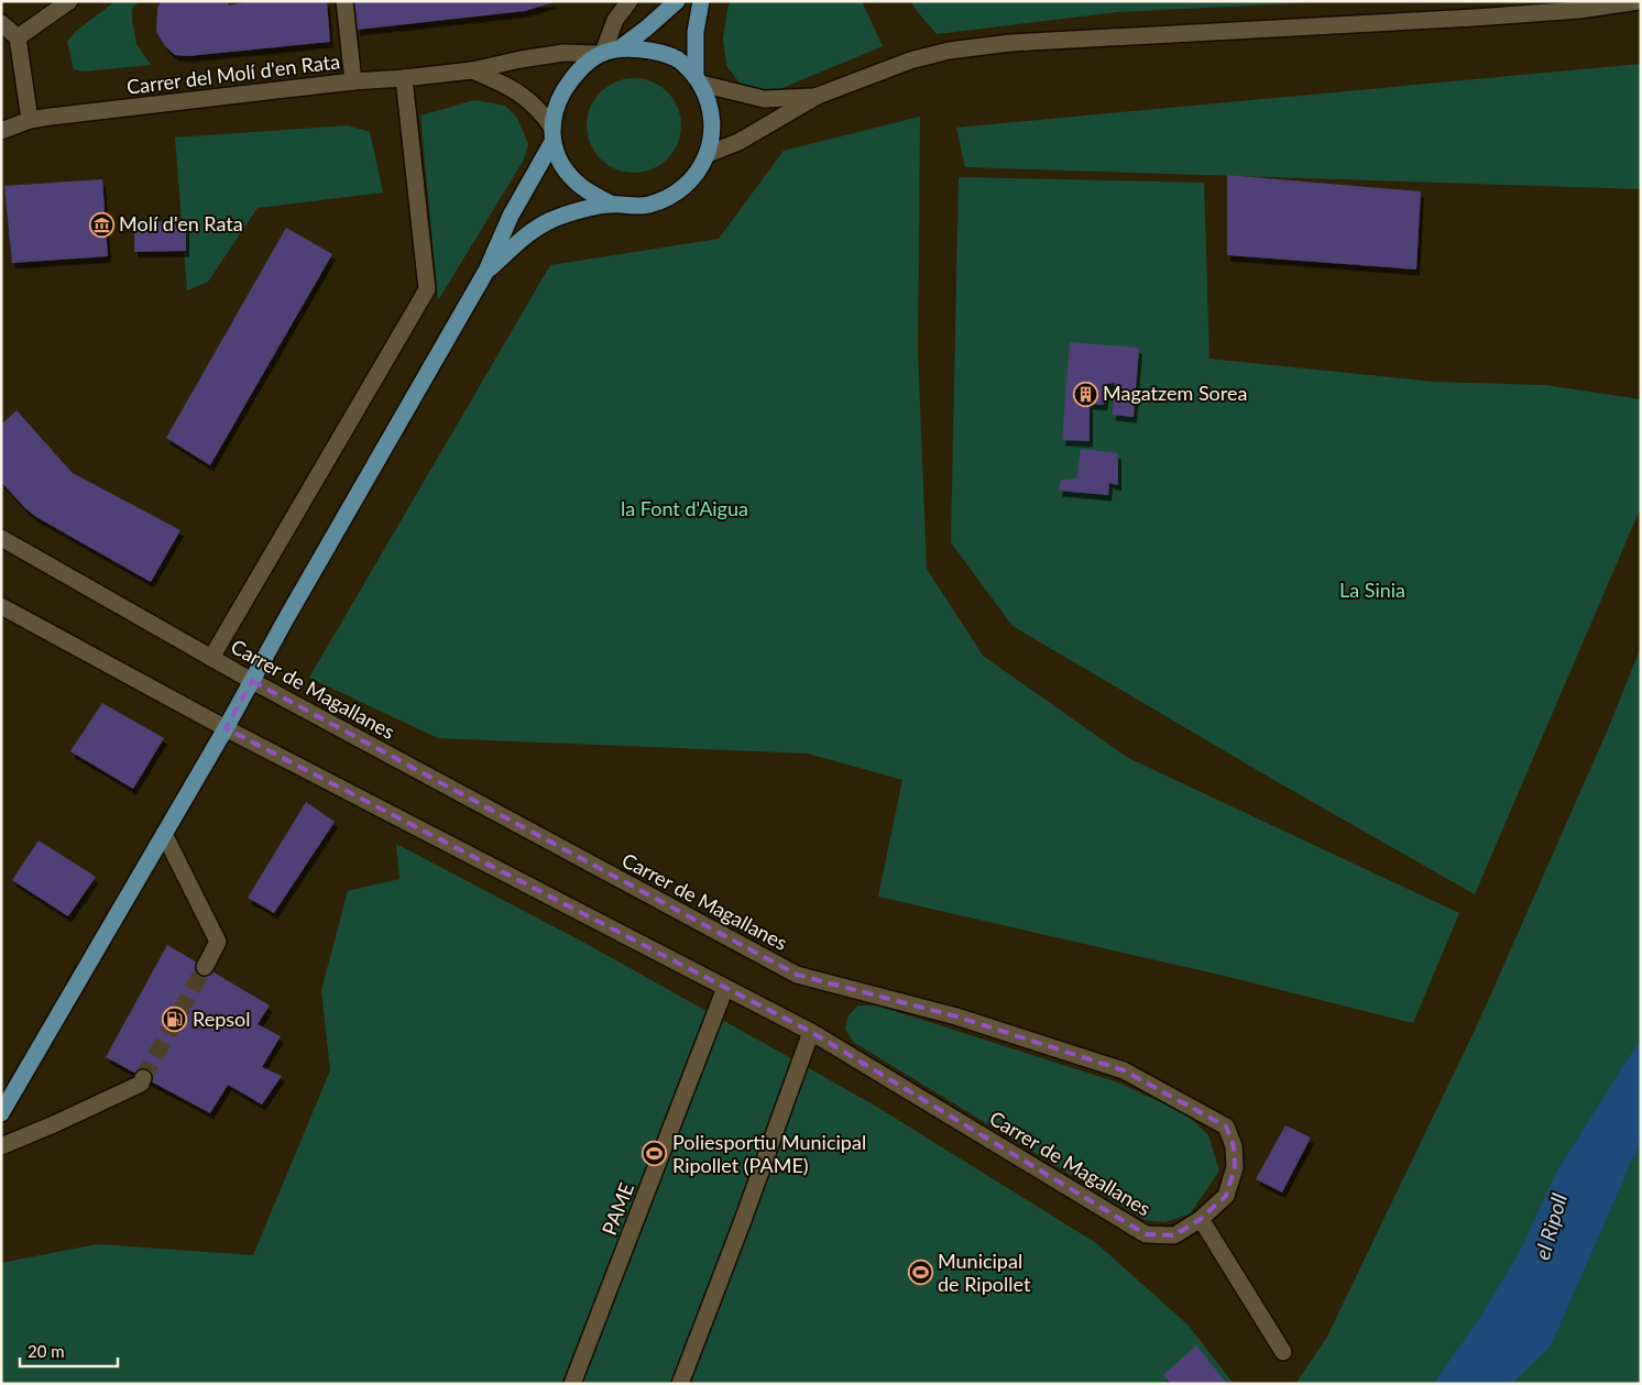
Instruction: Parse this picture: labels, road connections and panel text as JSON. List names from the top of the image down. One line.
{"streets":{"street":["Carrer del Molí d'en Rata","Carrer de Magallanes","PAME"]},"crossings":[["Carrer de Magallanes","PAME"]],"water":["el Ripoll"],"parks":["la Font d'Aigua","La Sinia"],"places":{"museum":["Molí d'en Rata"],"building":["Magatzem Sorea"],"fuel station":["Repsol"],"sports":["Poliesportiu Municipal Ripollet (PAME)","Municipal de Ripollet"]},"scale_bar":"20 m"}
